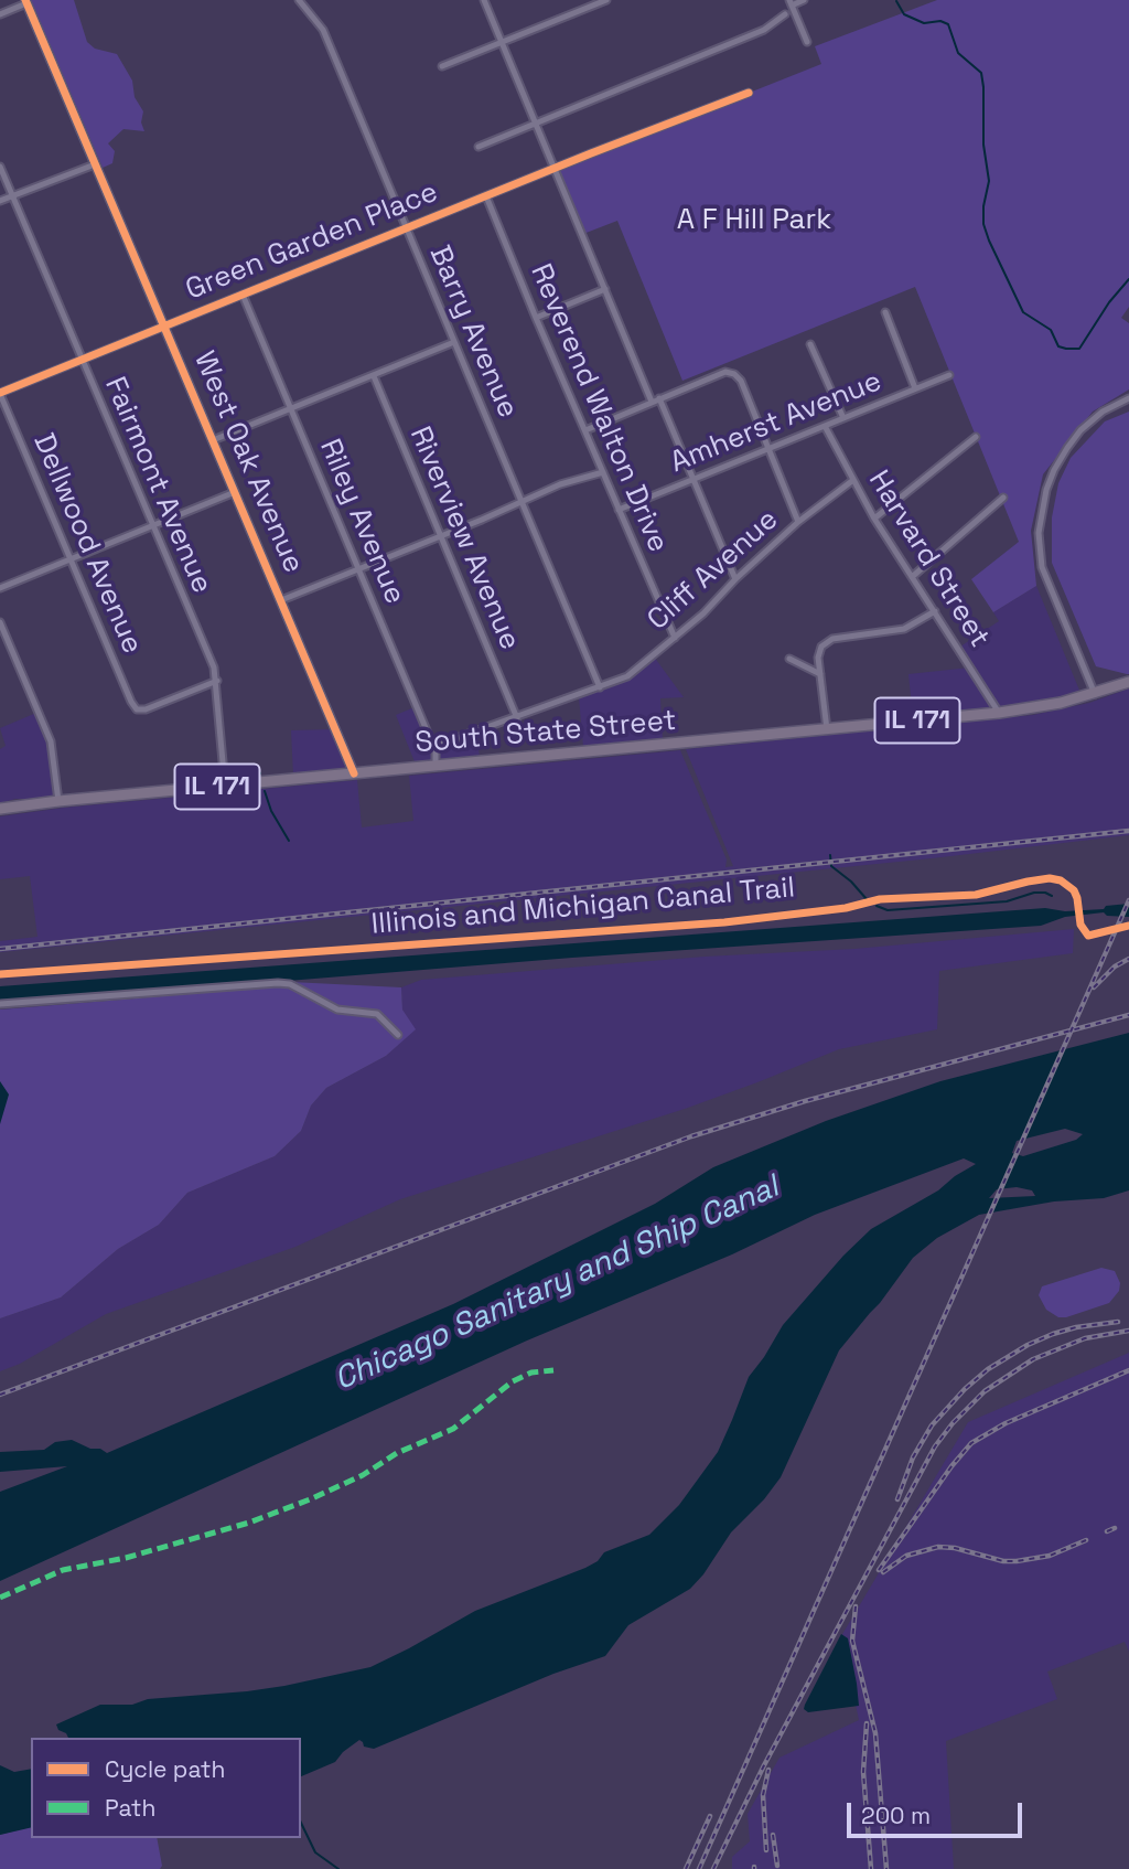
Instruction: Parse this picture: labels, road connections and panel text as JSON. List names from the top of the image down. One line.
{"streets":{"main road":["IL 171","South State Street"],"street":["Green Garden Place","Barry Avenue","Reverend Walton Drive","Amherst Avenue","West Oak Avenue","Fairmont Avenue","Riley Avenue","Riverview Avenue","Dellwood Avenue","Harvard Street","Cliff Avenue"],"cycle path":["Illinois and Michigan Canal Trail"]},"crossings":[["Green Garden Place","Barry Avenue"],["Green Garden Place","Reverend Walton Drive"],["Green Garden Place","West Oak Avenue"],["Green Garden Place","Fairmont Avenue"],["Green Garden Place","Riley Avenue"],["Green Garden Place","Dellwood Avenue"],["Barry Avenue","Cliff Avenue"],["Reverend Walton Drive","Amherst Avenue"],["Reverend Walton Drive","Cliff Avenue"],["Amherst Avenue","Harvard Street"],["West Oak Avenue","South State Street"],["Fairmont Avenue","Dellwood Avenue"],["Fairmont Avenue","South State Street"],["Riley Avenue","Cliff Avenue"],["Riley Avenue","South State Street"],["Riverview Avenue","Cliff Avenue"],["Harvard Street","Cliff Avenue"],["Harvard Street","South State Street"],["IL 171","South State Street"]],"water":["Chicago Sanitary and Ship Canal"],"parks":["A F Hill Park"],"legend":["Cycle path","Path"],"scale_bar":"200 m"}
